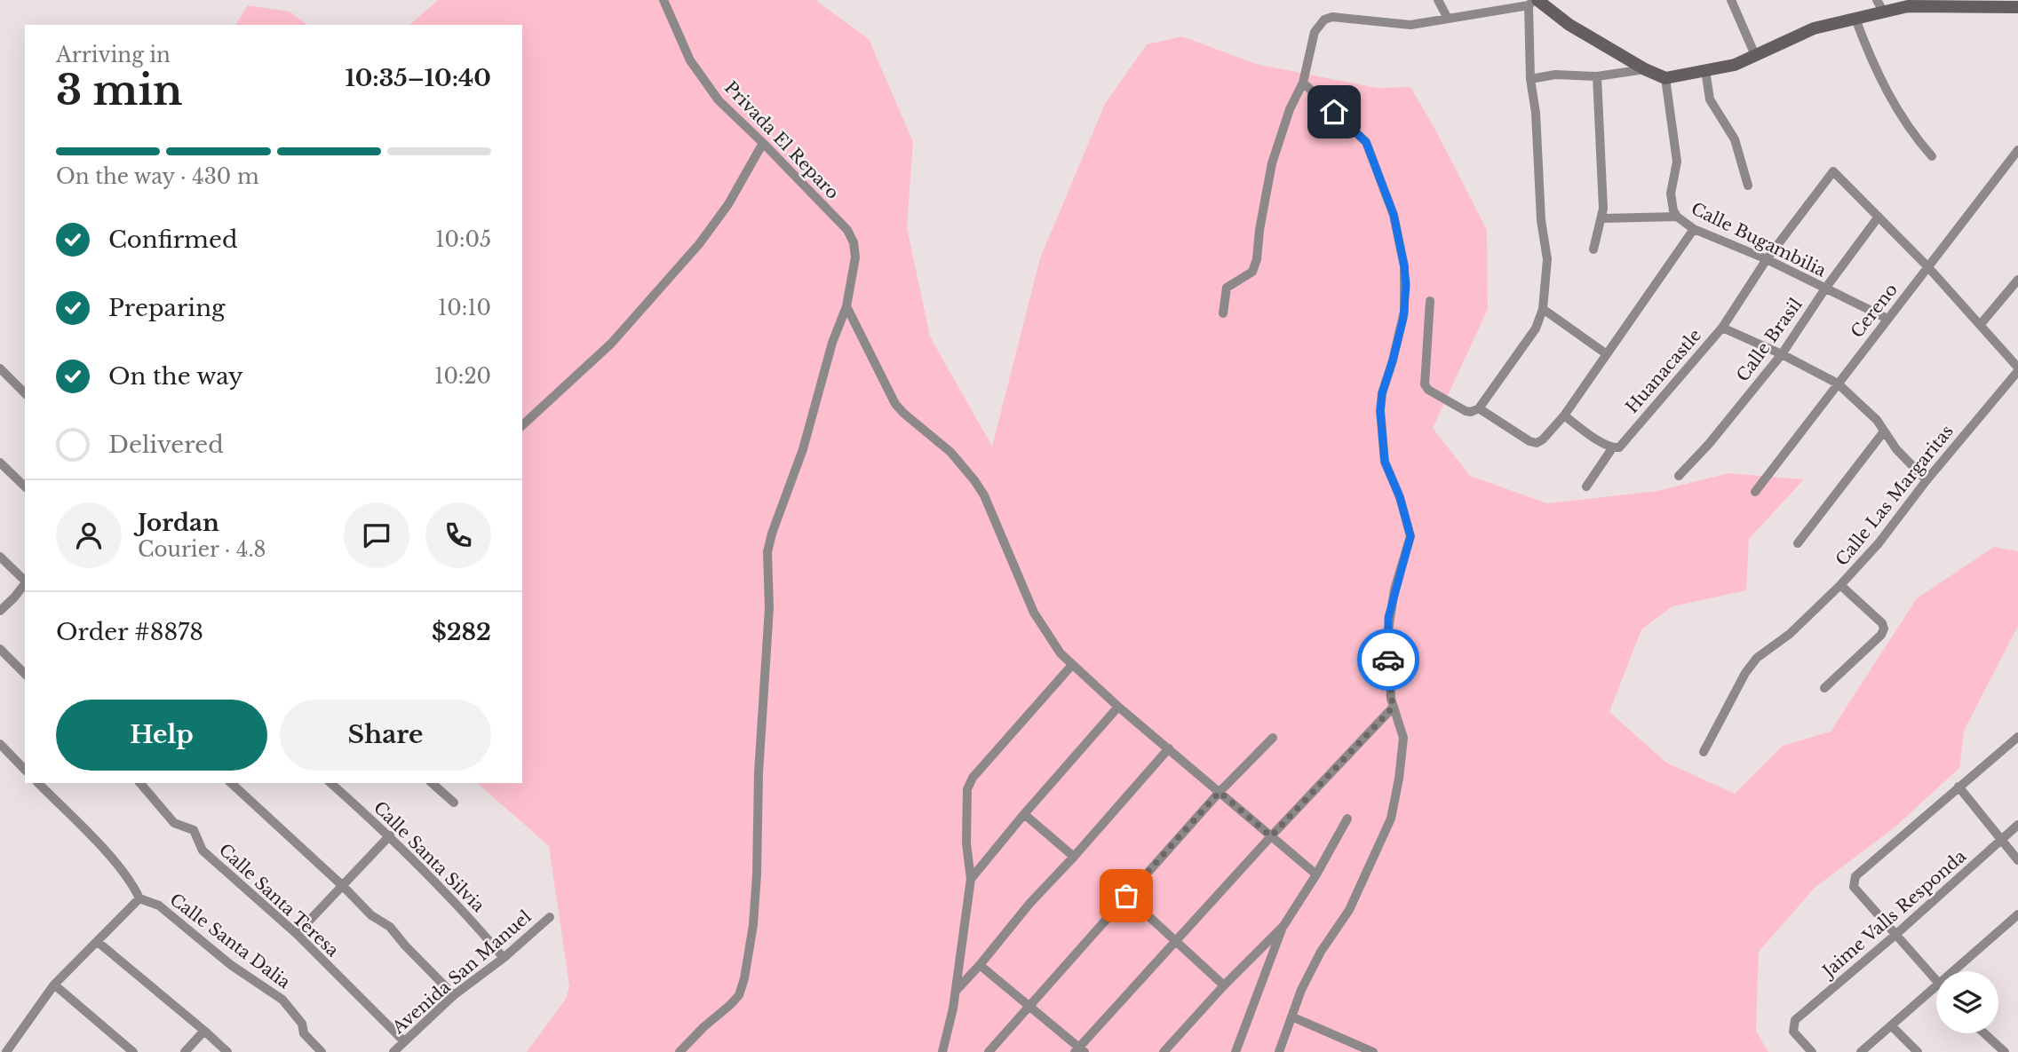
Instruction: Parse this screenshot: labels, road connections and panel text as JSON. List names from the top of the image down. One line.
{"streets":{"street":["Privada El Reparo","Calle Bugambilia","Cereno","Calle Brasil","Huanacastle","Calle Las Margaritas","Calle Santa Silvia","Calle Santa Teresa","Jaime Valls Responda","Calle Santa Dalia","Avenida San Manuel"]},"crossings":[["Calle Bugambilia","Cereno"],["Calle Bugambilia","Calle Brasil"],["Calle Bugambilia","Huanacastle"],["Calle Brasil","Huanacastle"],["Calle Santa Silvia","Avenida San Manuel"],["Calle Santa Teresa","Avenida San Manuel"]],"page":{"heading":["3 min","Arriving in","10:35–10:40"],"panel":["Jordan","Courier · 4.8","Order #8878","$282"],"bar":"On the way · 430 m","list":[["Confirmed","10:05"],["Preparing","10:10"],["On the way","10:20"],"Delivered"],"buttons":["Help","Share"]}}
